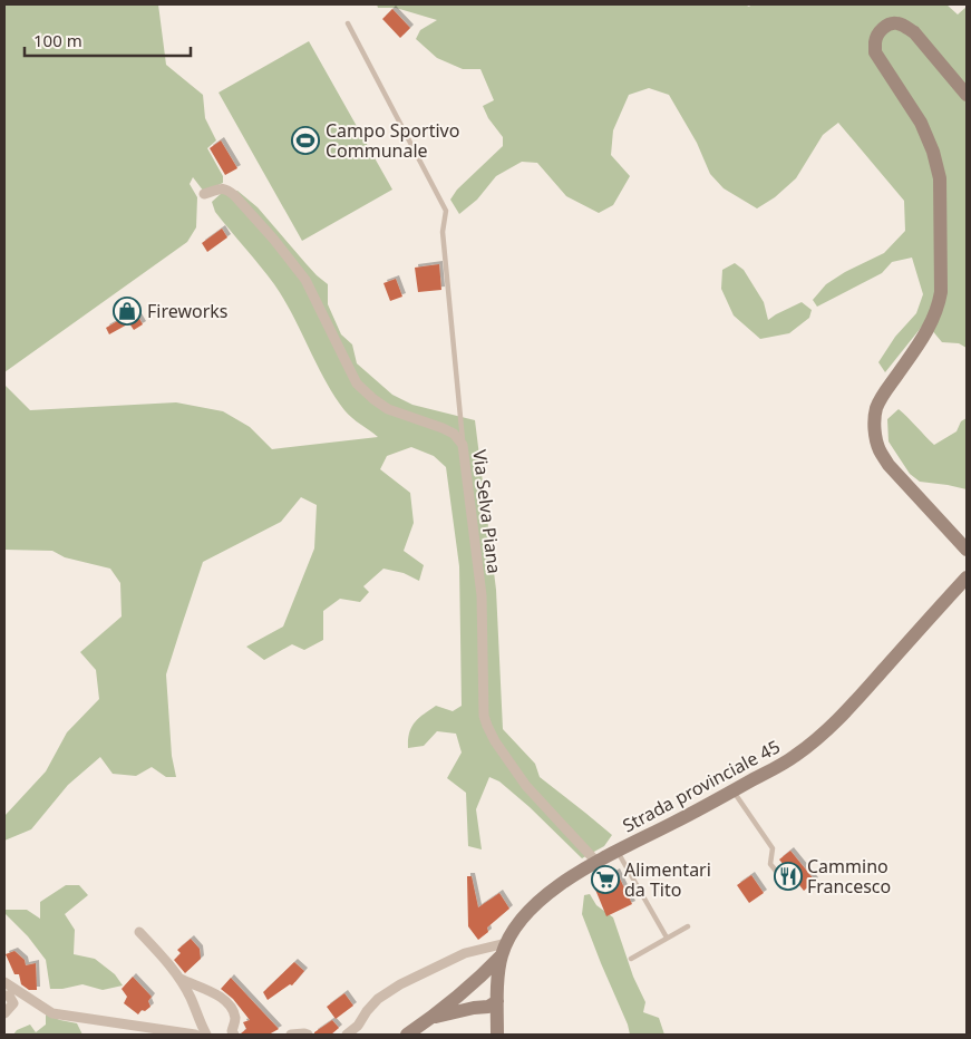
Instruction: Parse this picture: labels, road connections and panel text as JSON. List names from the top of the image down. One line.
{"streets":{"street":["Via Selva Piana","Strada provinciale 45"]},"crossings":[["Via Selva Piana","Strada provinciale 45"]],"places":{"sports":["Campo Sportivo Communale"],"shop":["Fireworks"],"restaurant":["Cammino Francesco"],"supermarket":["Alimentari da Tito"]},"scale_bar":"100 m"}
